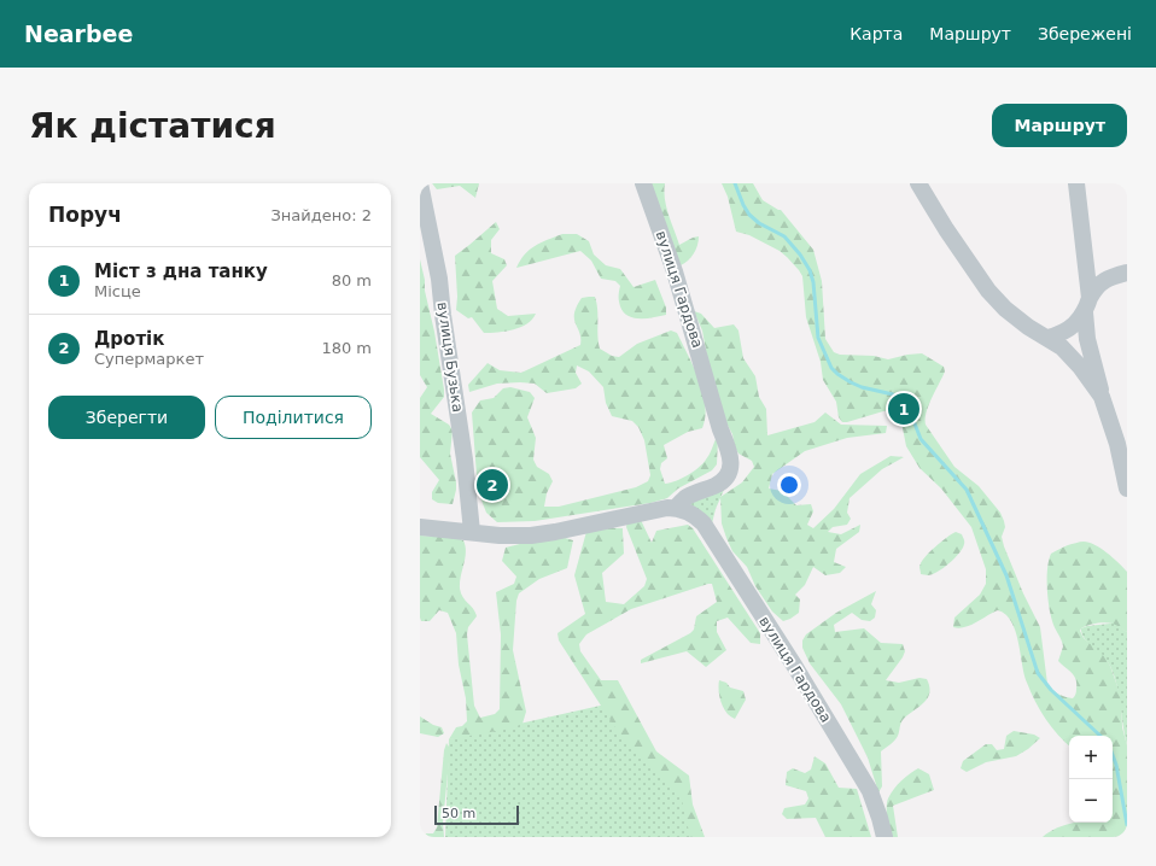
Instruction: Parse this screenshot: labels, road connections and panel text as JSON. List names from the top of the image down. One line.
{"streets":{"street":["вулиця Гардова","вулиця Бузька"]},"scale_bar":"50 m","page":{"header":"Nearbee","nav":["Карта","Маршрут","Збережені"],"buttons":["Маршрут",["Зберегти","Поділитися"]],"title":"Як дістатися","heading":["Поруч","Знайдено: 2"],"list":[{"mark":"1","name":"Міст з дна танку","note":"Місце","value":"80 m"},{"mark":"2","name":"Дротік","note":"Супермаркет","value":"180 m"}],"pins":["1","2"],"map_buttons":["+","−"],"scale":"50 m"}}
